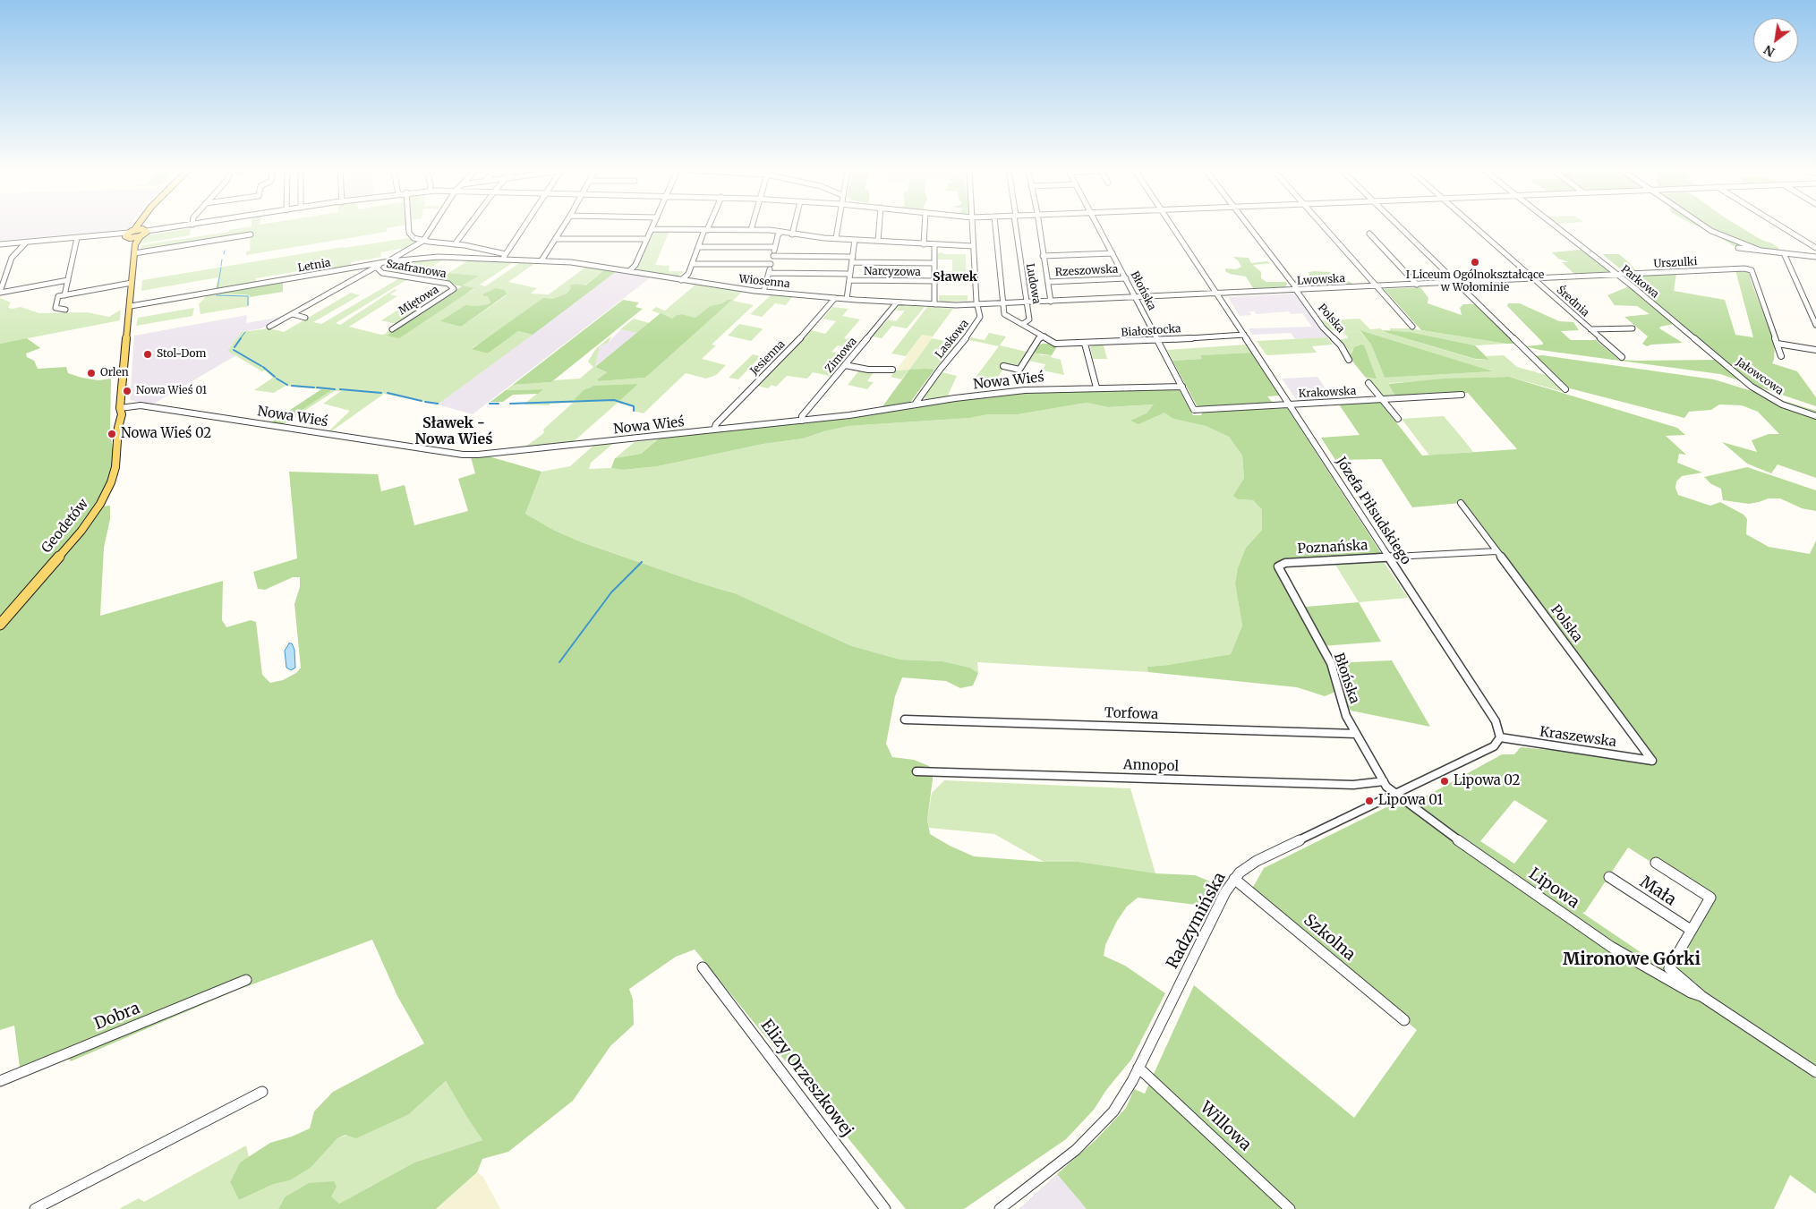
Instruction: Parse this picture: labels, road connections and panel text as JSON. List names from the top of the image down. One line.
{"streets":{"main road":["Geodetów"],"street":["Urszulki","Letnia","Szafranowa","Rzeszowska","Narcyzowa","Lwowska","Wiosenna","Parkowa","Ludowa","Błońska","Miętowa","Średnia","Polska","Białostocka","Laskowa","Zimowa","Jesienna","Jałowcowa","Nowa Wieś","Krakowska","Józefa Piłsudskiego","Poznańska","Torfowa","Kraszewska","Annopol","Lipowa","Mała","Radzymińska","Szkolna","Dobra","Elizy Orzeszkowej","Willowa"]},"crossings":[["Urszulki","Lwowska"],["Urszulki","Parkowa"],["Letnia","Szafranowa"],["Letnia","Wiosenna"],["Letnia","Geodetów"],["Szafranowa","Miętowa"],["Rzeszowska","Błońska"],["Lwowska","Wiosenna"],["Lwowska","Parkowa"],["Lwowska","Ludowa"],["Lwowska","Błońska"],["Lwowska","Średnia"],["Lwowska","Polska"],["Lwowska","Józefa Piłsudskiego"],["Wiosenna","Ludowa"],["Wiosenna","Laskowa"],["Wiosenna","Zimowa"],["Wiosenna","Jesienna"],["Parkowa","Jałowcowa"],["Błońska","Białostocka"],["Błońska","Nowa Wieś"],["Błońska","Krakowska"],["Błońska","Poznańska"],["Błońska","Torfowa"],["Błońska","Annopol"],["Błońska","Lipowa"],["Błońska","Radzymińska"],["Polska","Poznańska"],["Polska","Kraszewska"],["Białostocka","Józefa Piłsudskiego"],["Laskowa","Nowa Wieś"],["Zimowa","Nowa Wieś"],["Jesienna","Nowa Wieś"],["Nowa Wieś","Geodetów"],["Krakowska","Józefa Piłsudskiego"],["Józefa Piłsudskiego","Poznańska"],["Józefa Piłsudskiego","Kraszewska"],["Józefa Piłsudskiego","Radzymińska"],["Kraszewska","Radzymińska"],["Lipowa","Mała"],["Lipowa","Radzymińska"],["Radzymińska","Szkolna"],["Radzymińska","Willowa"]],"districts":["Sławek","Sławek - Nowa Wieś","Mironowe Górki"],"places":["I Liceum Ogólnokształcące w Wołominie","Stol-Dom","Orlen","Nowa Wieś 01","Nowa Wieś 02","Lipowa 02","Lipowa 01"],"north":"bottom left"}
